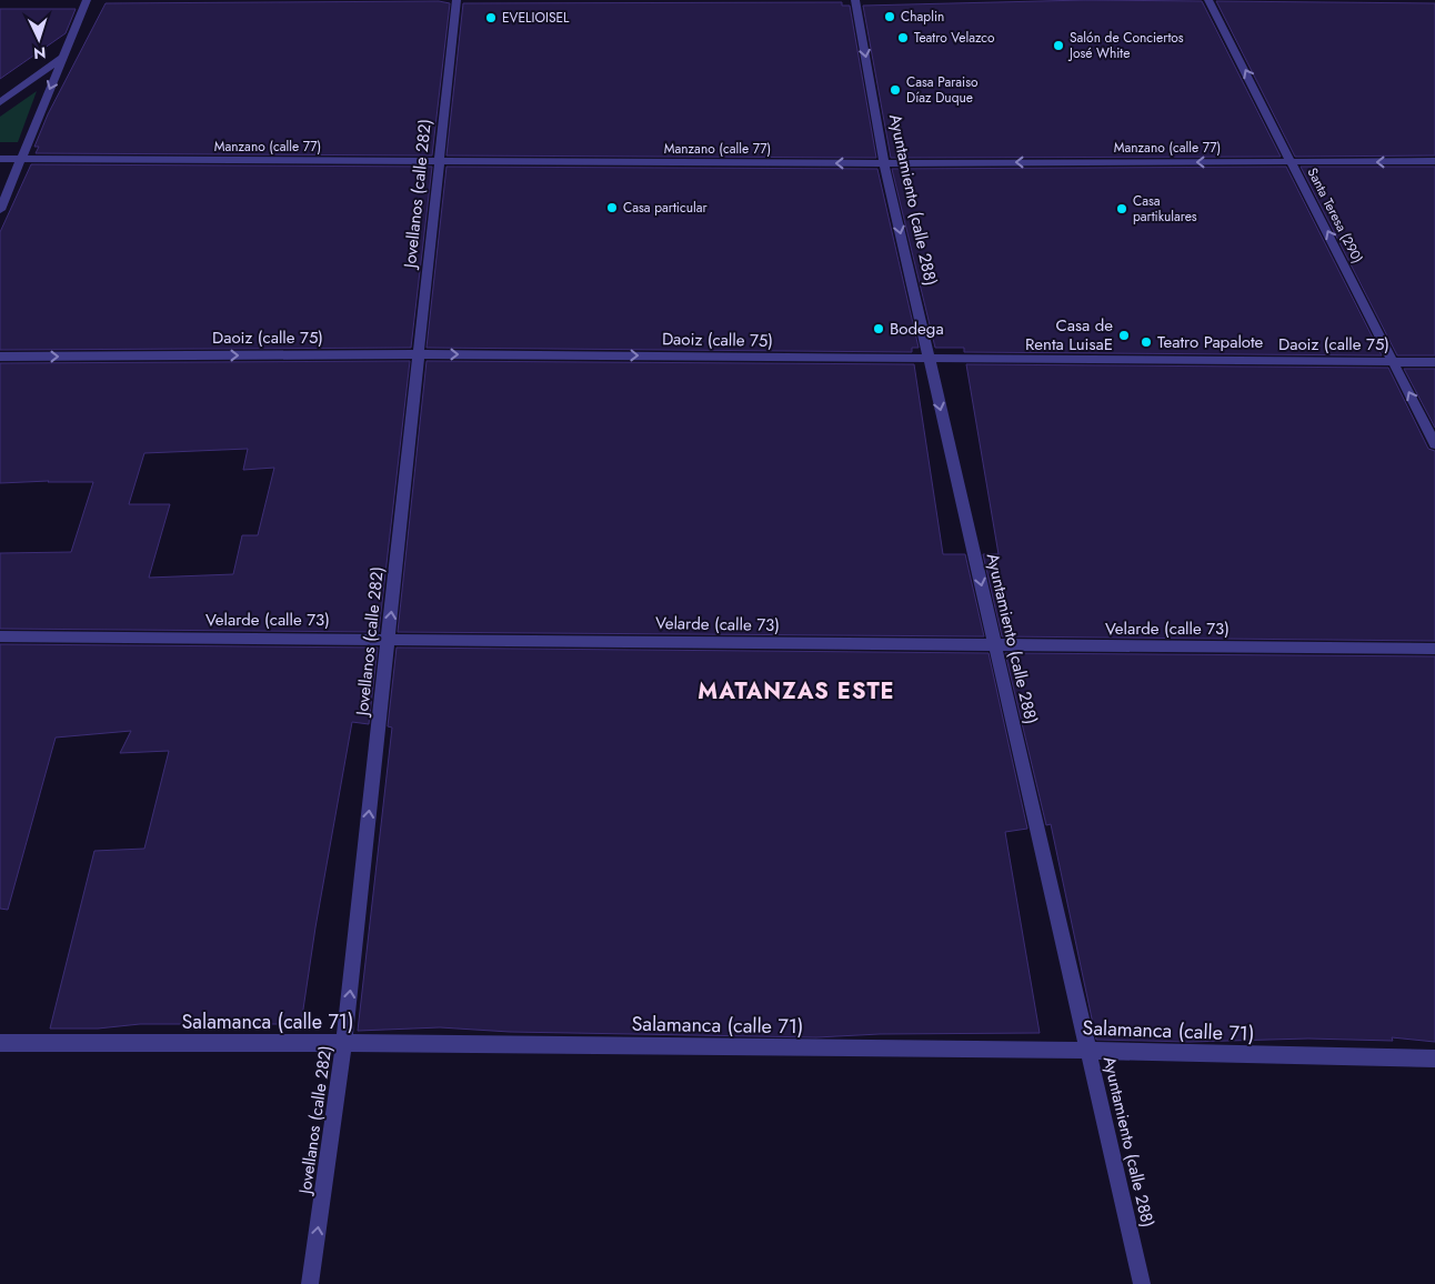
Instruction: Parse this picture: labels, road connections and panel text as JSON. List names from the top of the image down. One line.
{"streets":{"street":["Manzano (calle 77)","Jovellanos (calle 282)","Ayuntamiento (calle 288)","Santa Teresa (290)","Daoiz (calle 75)","Velarde (calle 73)","Salamanca (calle 71)"]},"crossings":[["Manzano (calle 77)","Jovellanos (calle 282)"],["Manzano (calle 77)","Ayuntamiento (calle 288)"],["Manzano (calle 77)","Santa Teresa (290)"],["Jovellanos (calle 282)","Daoiz (calle 75)"],["Jovellanos (calle 282)","Velarde (calle 73)"],["Jovellanos (calle 282)","Salamanca (calle 71)"],["Ayuntamiento (calle 288)","Daoiz (calle 75)"],["Ayuntamiento (calle 288)","Velarde (calle 73)"],["Ayuntamiento (calle 288)","Salamanca (calle 71)"],["Santa Teresa (290)","Daoiz (calle 75)"]],"one_way":["Manzano (calle 77)","Jovellanos (calle 282)","Ayuntamiento (calle 288)","Santa Teresa (290)","Daoiz (calle 75)"],"districts":["MATANZAS ESTE"],"places":["Chaplin","EVELIOISEL","Teatro Velazco","Salón de Conciertos José White","Casa Paraiso Díaz Duque","Casa particular","Casa partikulares","Bodega","Casa de Renta LuisaE","Teatro Papalote"],"north":"bottom"}
